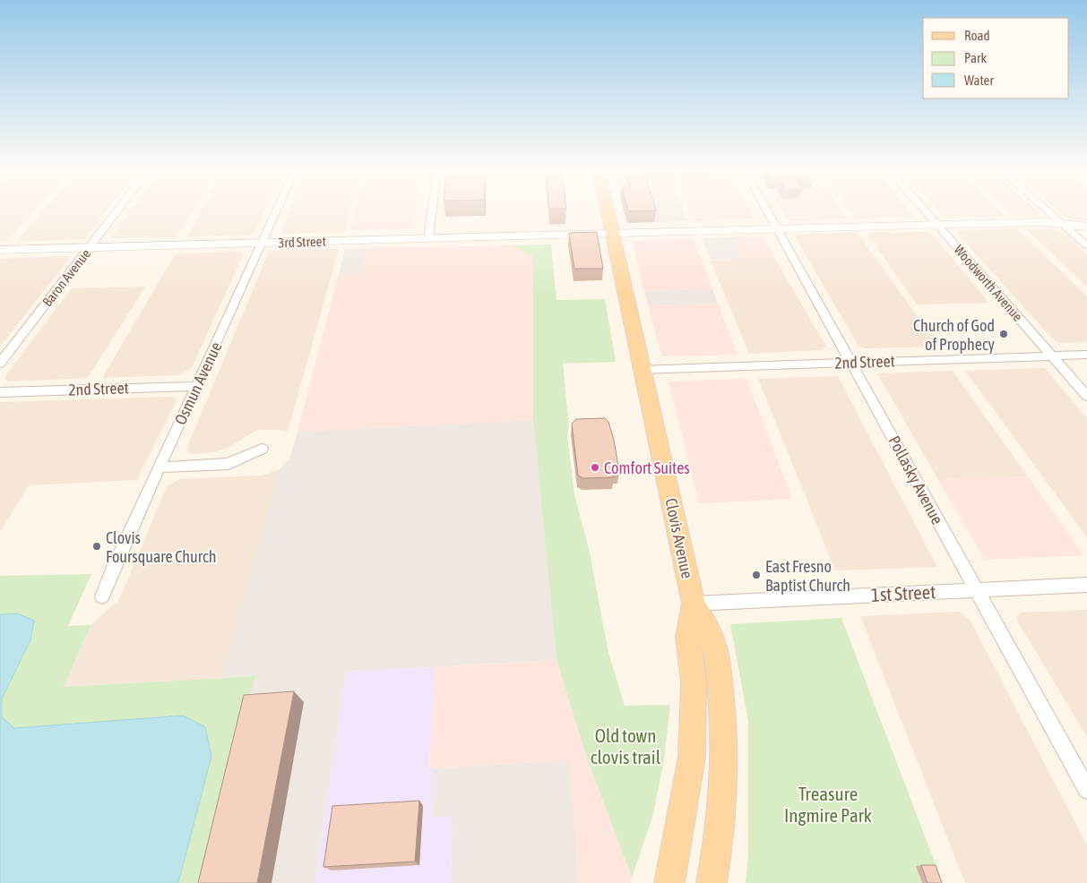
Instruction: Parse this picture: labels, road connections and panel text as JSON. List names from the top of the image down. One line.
{"streets":{"main road":["Clovis Avenue"],"street":["3rd Street","Baron Avenue","Woodworth Avenue","2nd Street","Osmun Avenue","Pollasky Avenue","1st Street"]},"crossings":[["3rd Street","Baron Avenue"],["3rd Street","Woodworth Avenue"],["3rd Street","Osmun Avenue"],["3rd Street","Pollasky Avenue"],["3rd Street","Clovis Avenue"],["Woodworth Avenue","2nd Street"],["2nd Street","Osmun Avenue"],["2nd Street","Pollasky Avenue"],["2nd Street","Clovis Avenue"],["Pollasky Avenue","1st Street"],["Clovis Avenue","1st Street"]],"parks":["Old town clovis trail","Treasure Ingmire Park"],"places":["Church of God of Prophecy","Comfort Suites","Clovis Foursquare Church","East Fresno Baptist Church"],"legend":["Road","Park","Water"]}
